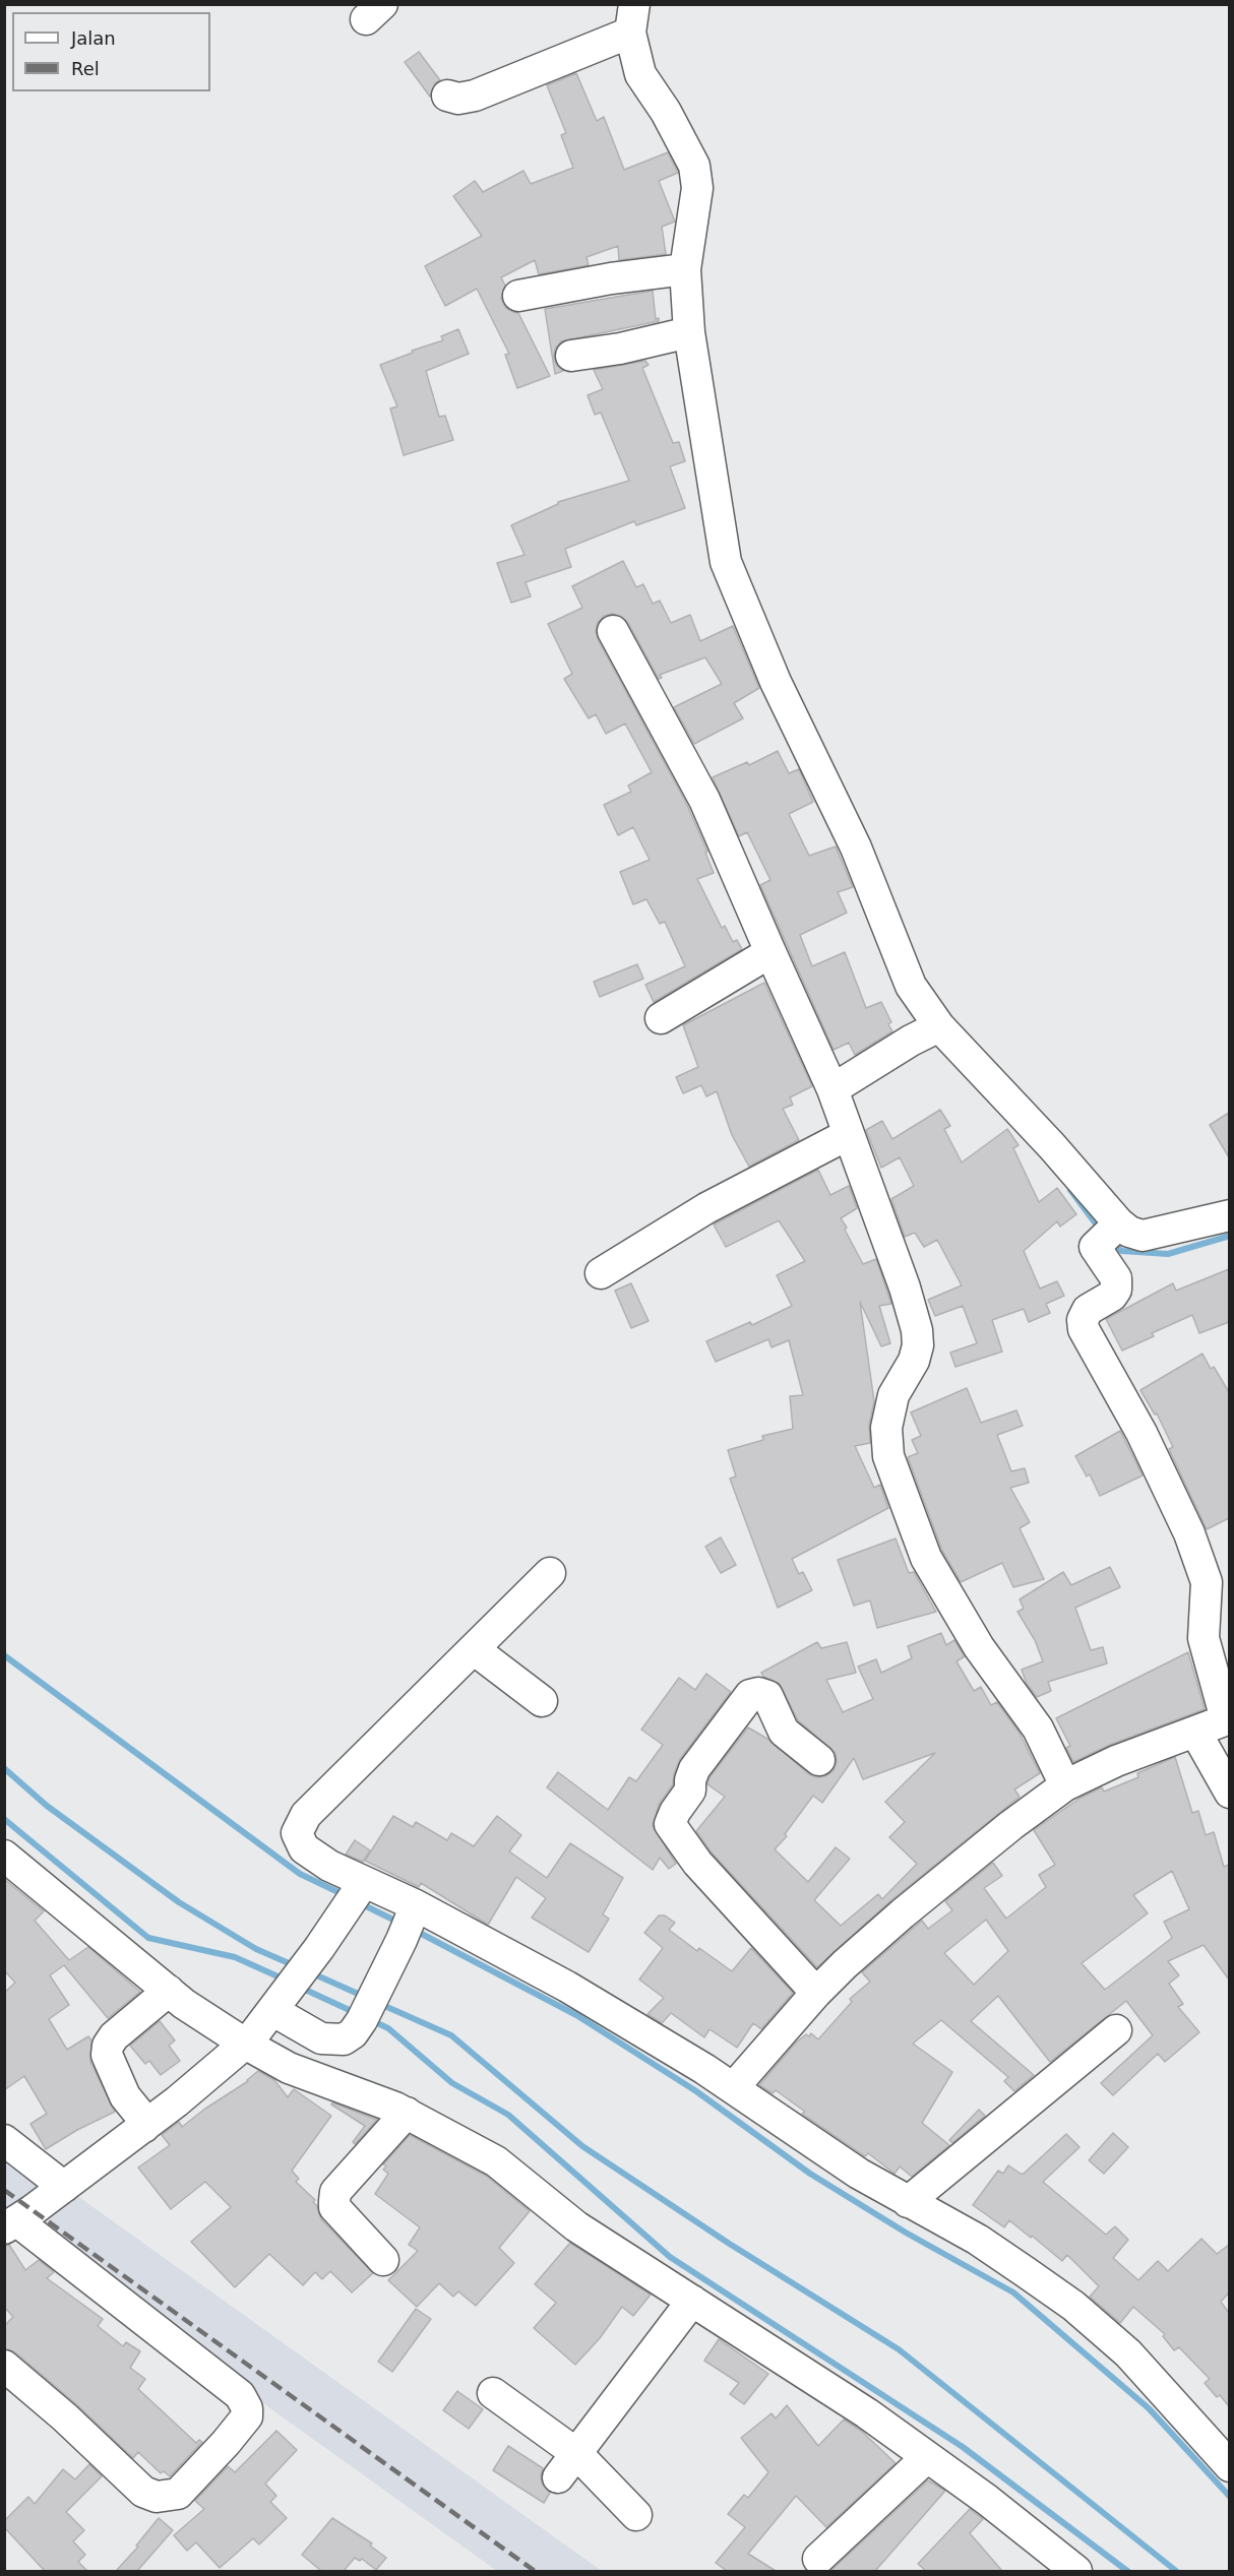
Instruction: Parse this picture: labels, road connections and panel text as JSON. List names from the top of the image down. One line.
{"legend":["Jalan","Rel"]}
